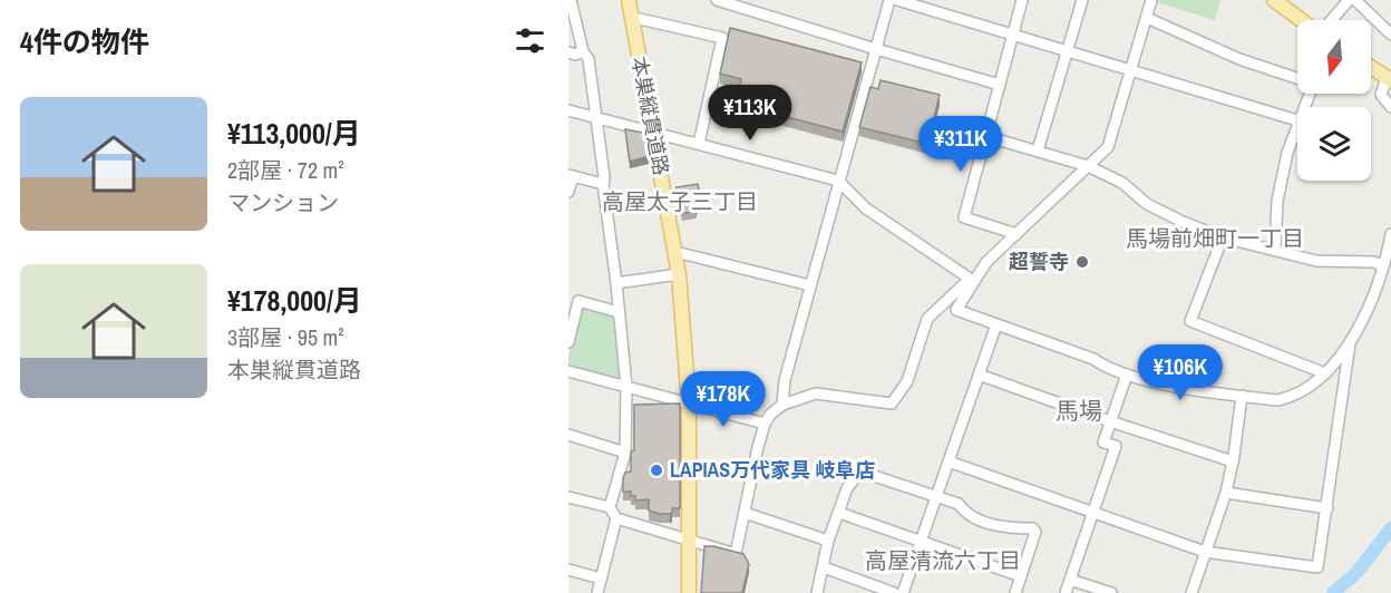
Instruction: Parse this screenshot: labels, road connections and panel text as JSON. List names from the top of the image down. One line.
{"streets":{"main road":["本巣縦貫道路"]},"districts":["高屋太子三丁目","馬場前畑町一丁目","馬場","高屋清流六丁目"],"places":["超誓寺","LAPIAS万代家具 岐阜店"],"north":"bottom","page":{"heading":"4件の物件","list":[{"name":"¥113,000/月","note":"2部屋 · 72 m² · マンション"},{"name":"¥178,000/月","note":"3部屋 · 95 m² · 本巣縦貫道路"}],"price":["¥113K","¥311K","¥106K","¥178K"]}}
